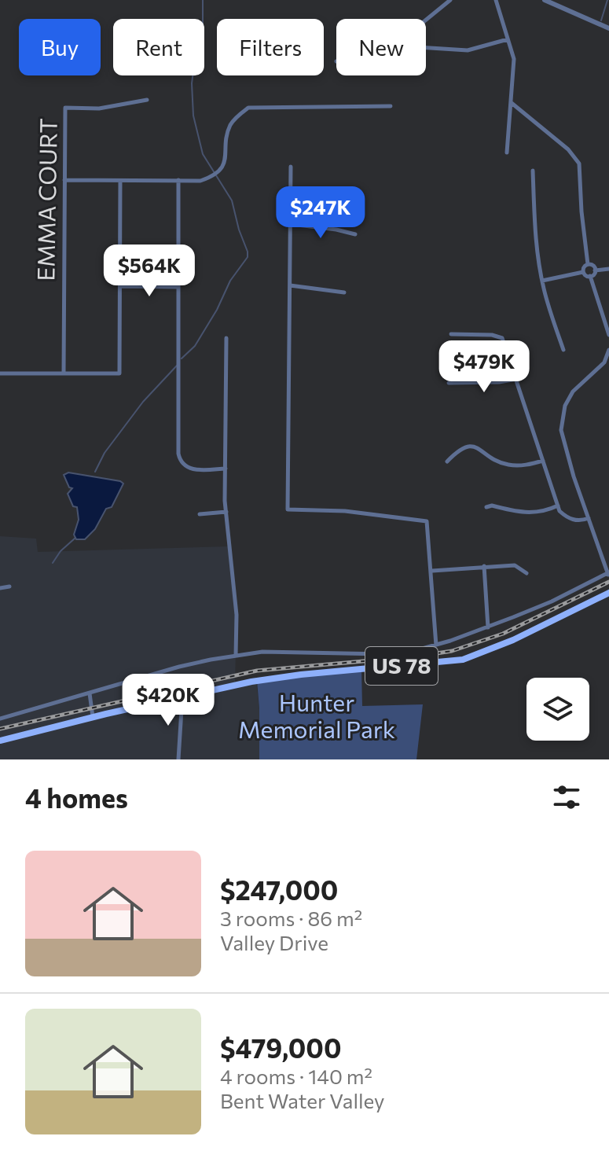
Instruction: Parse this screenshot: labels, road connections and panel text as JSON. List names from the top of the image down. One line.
{"streets":{"main road":["US 78"],"street":["EMMA COURT"]},"parks":["Hunter Memorial Park"],"page":{"chip":["Buy","Rent","Filters","New"],"price":["$247K","$564K","$479K","$420K"],"heading":"4 homes","list":[{"name":"$247,000","note":"3 rooms · 86 m² · Valley Drive"},{"name":"$479,000","note":"4 rooms · 140 m² · Bent Water Valley"}]}}
